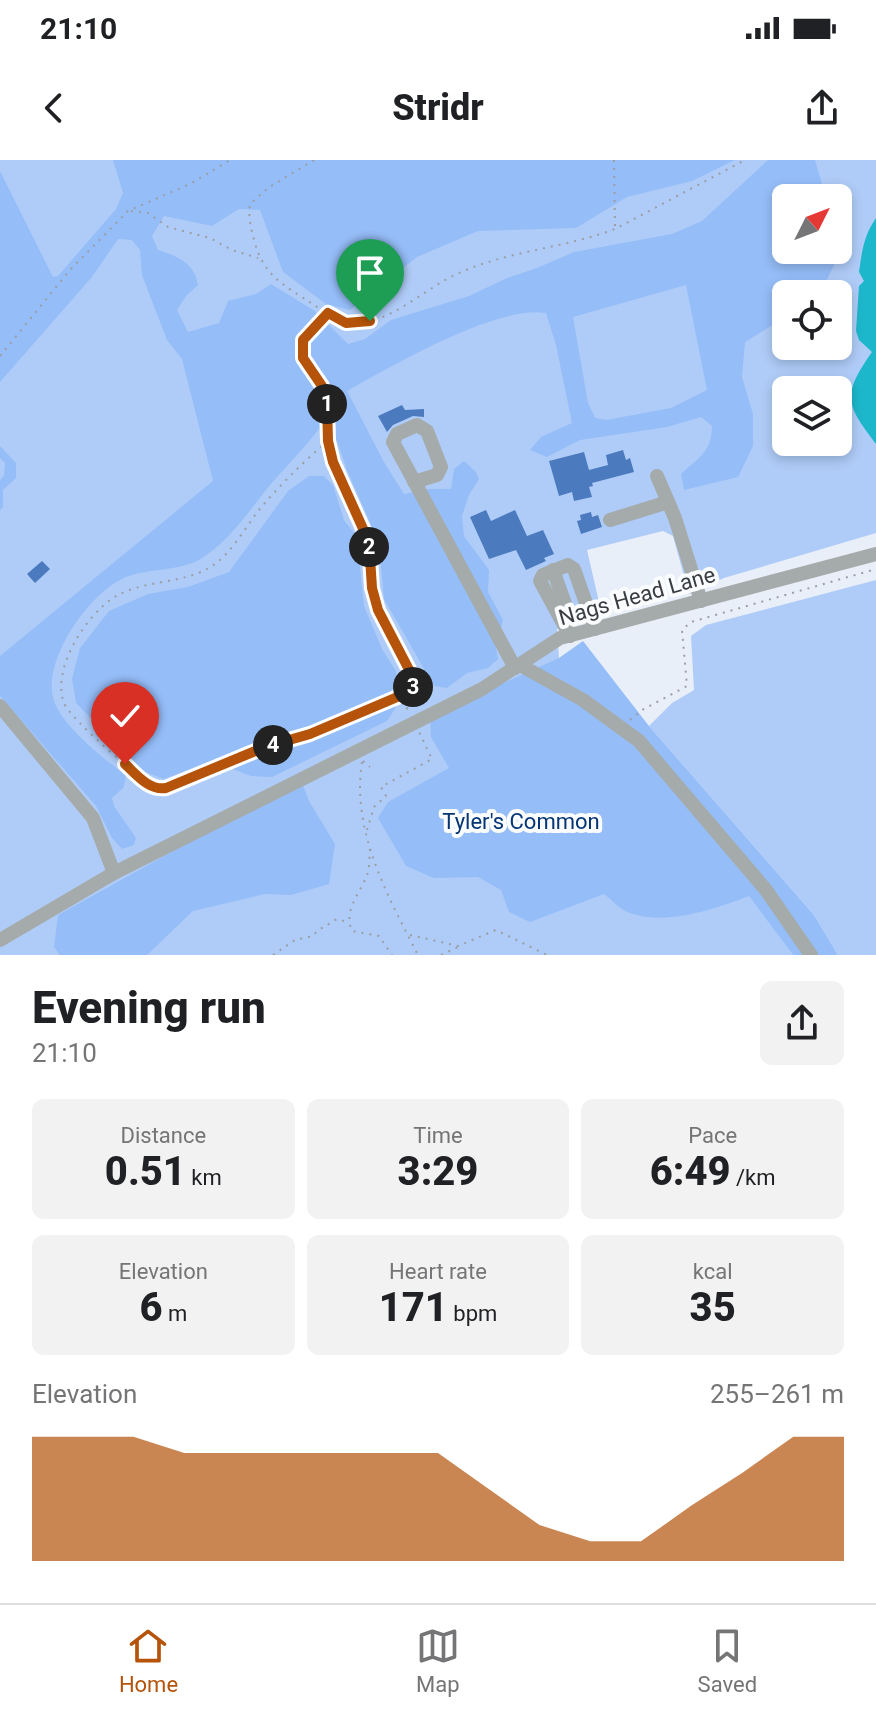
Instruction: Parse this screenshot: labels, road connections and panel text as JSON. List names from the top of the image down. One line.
{"streets":{"street":["Nags Head Lane"]},"parks":["Tyler's Common"],"north":"top right","page":{"status":"21:10","header":"Stridr","pins":["1","2","3","4"],"heading":["Evening run","21:10"],"stats":[["Distance","0.51 km"],["Time","3:29"],["Pace","6:49 /km"],["Elevation","6 m"],["Heart rate","171 bpm"],["kcal","35"]],"chart":["Elevation","255–261 m"],"tabs":["Home","Map","Saved"]}}
